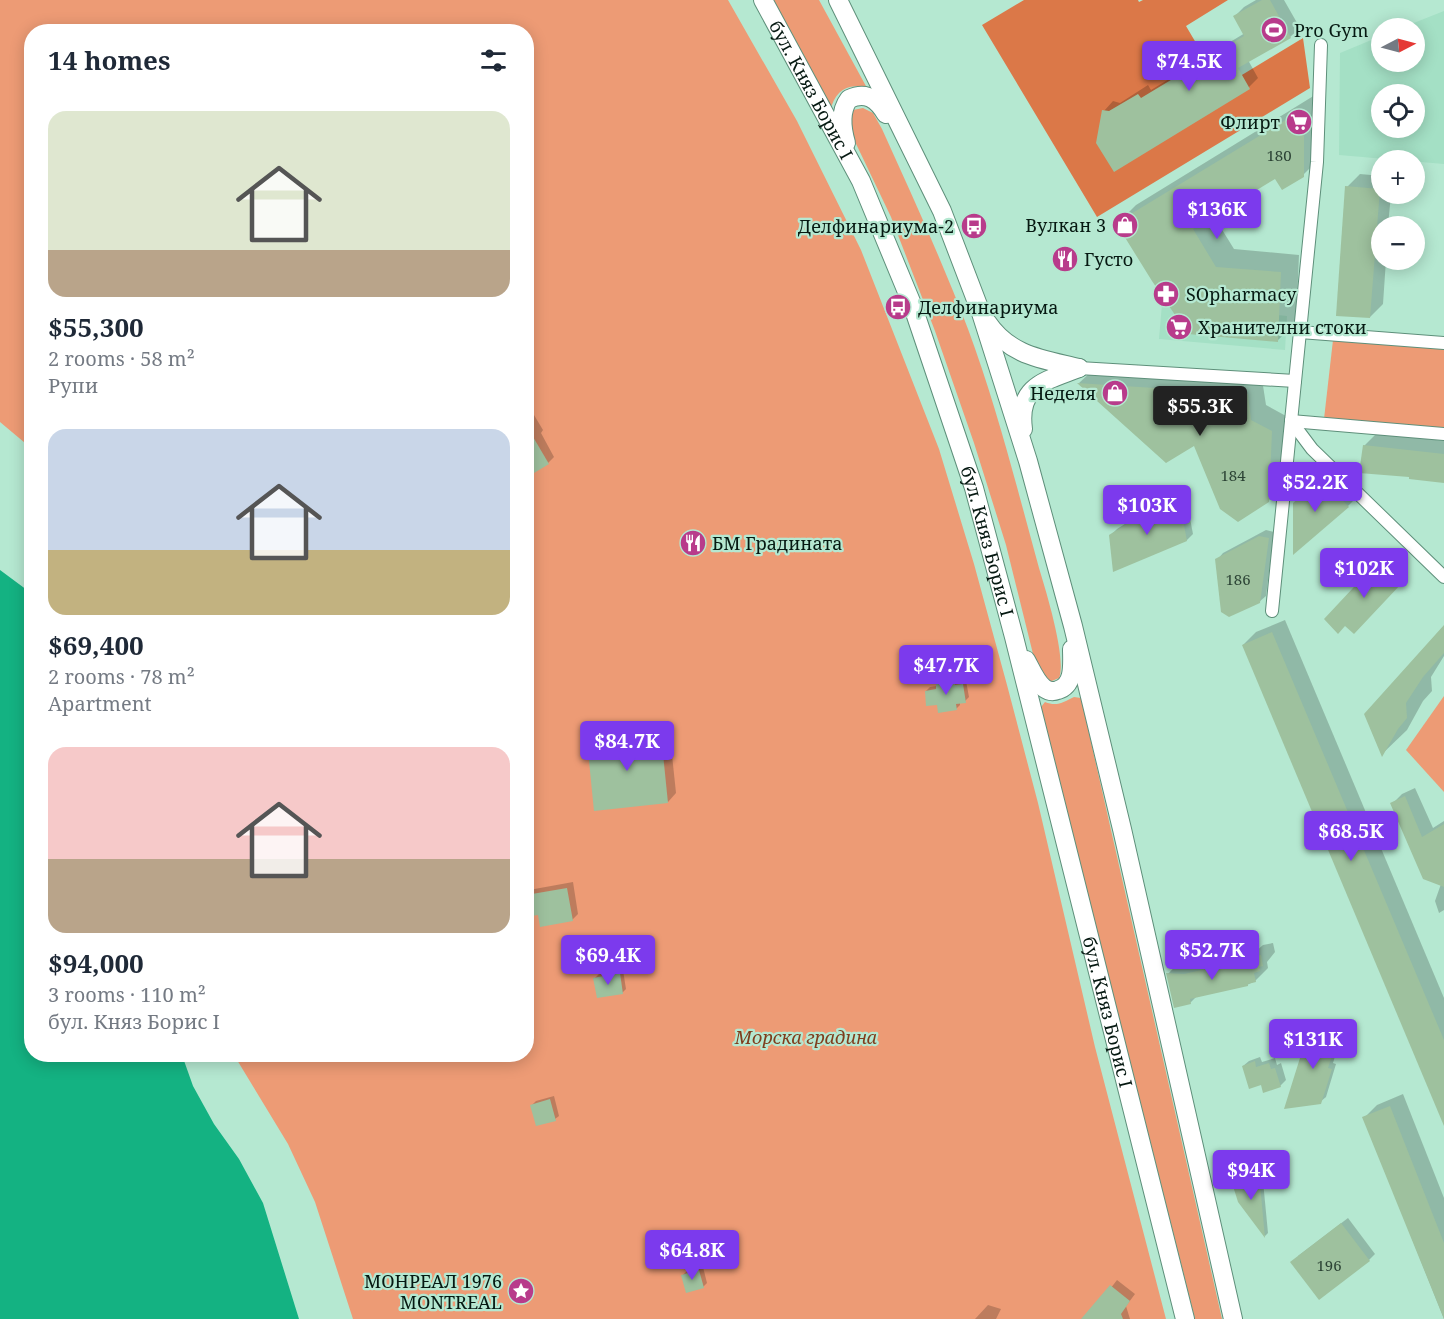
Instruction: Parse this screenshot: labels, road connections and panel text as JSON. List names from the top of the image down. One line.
{"streets":{"main road":["бул. Княз Борис I"]},"parks":["Морска градина"],"places":{"sports":["Pro Gym"],"supermarket":["Флирт","Хранителни стоки"],"shop":["Вулкан 3","Неделя"],"bus stop":["Делфинариума-2","Делфинариума"],"restaurant":["Густо","БМ Градината"],"pharmacy":["SOpharmacy"],"place":["МОНРЕАЛ 1976 MONTREAL"]},"house_numbers":["180","184","186","196"],"north":"right","page":{"map_buttons":["+","−"],"heading":"14 homes","price":["$74.5K","$136K","$55.3K","$52.2K","$103K","$102K","$47.7K","$84.7K","$68.5K","$52.7K","$69.4K","$131K","$94K","$64.8K"],"list":[{"name":"$55,300","note":"2 rooms · 58 m² · Рупи"},{"name":"$69,400","note":"2 rooms · 78 m² · Apartment"},{"name":"$94,000","note":"3 rooms · 110 m² · бул. Княз Борис I"}]}}
